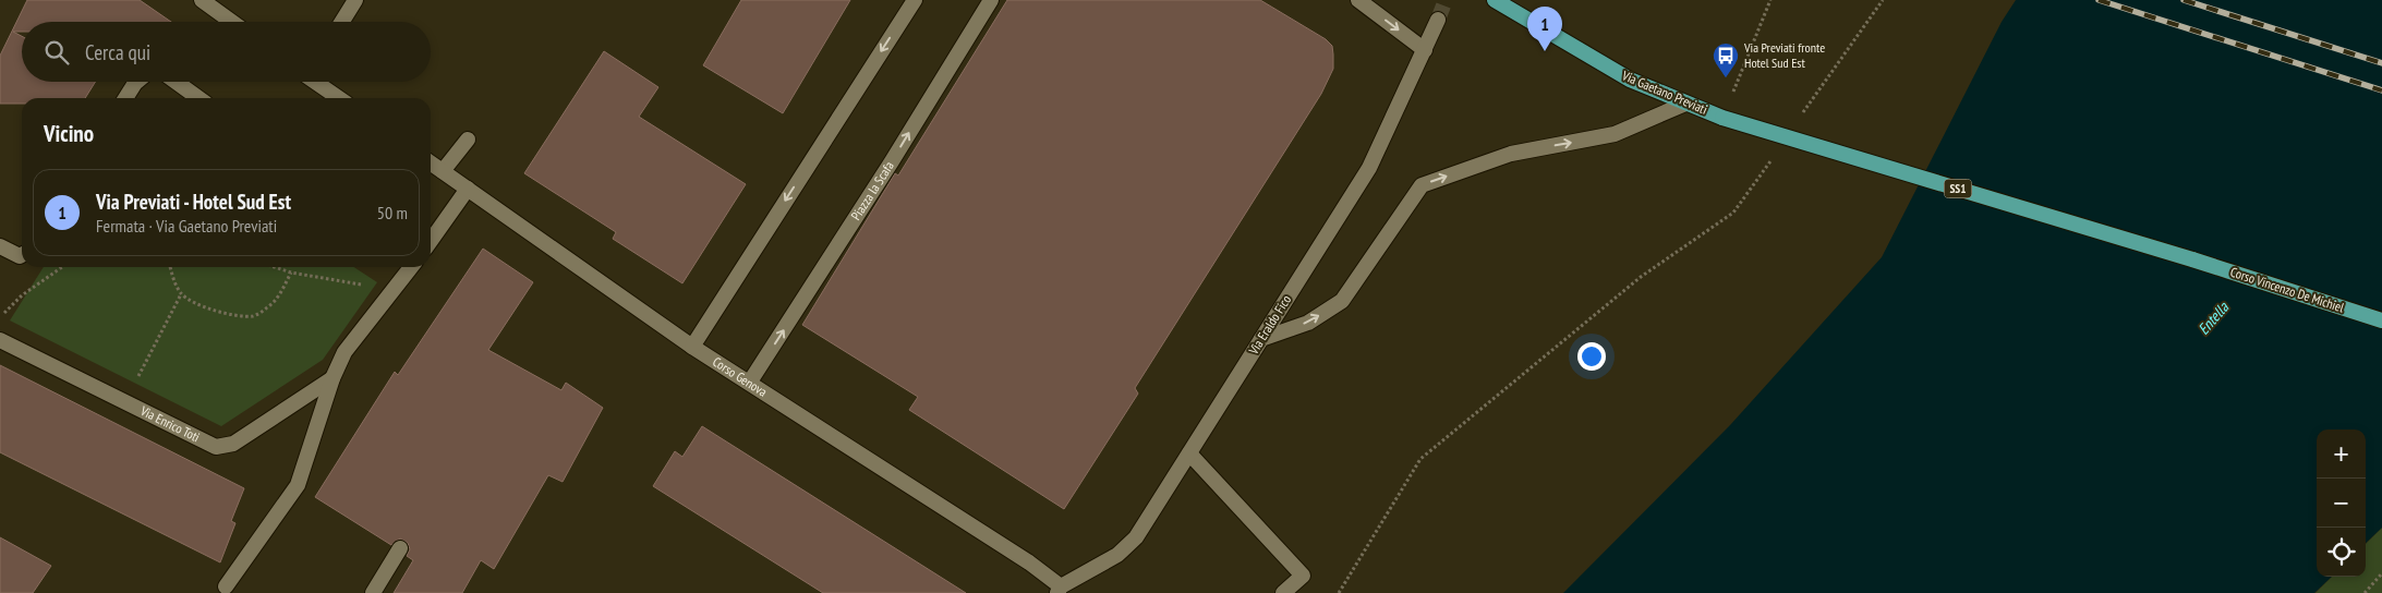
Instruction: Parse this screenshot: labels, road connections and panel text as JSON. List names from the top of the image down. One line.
{"streets":{"main road":["Via Gaetano Previati","SS1","Corso Vincenzo De Michiel"],"street":["Piazza la Scafa","Via Eraldo Fico","Corso Genova","Via Enrico Toti"]},"crossings":[["Via Gaetano Previati","Corso Vincenzo De Michiel"],["Piazza la Scafa","Corso Genova"],["Via Eraldo Fico","Corso Genova"]],"water":["Entella"],"places":{"bus stop":["Via Previati fronte Hotel Sud Est"]},"page":{"pins":"1","search":"Cerca qui","heading":"Vicino","list":[{"mark":"1","name":"Via Previati - Hotel Sud Est","note":"Fermata · Via Gaetano Previati","value":"50 m"}],"map_buttons":["+","−"]}}
